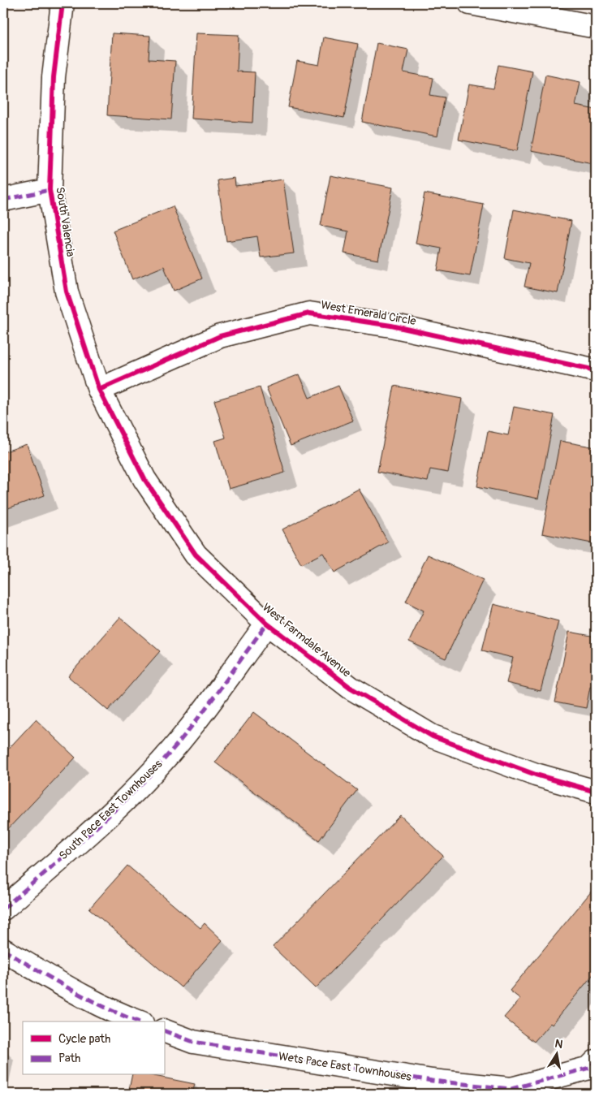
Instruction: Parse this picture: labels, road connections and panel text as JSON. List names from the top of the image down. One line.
{"streets":{"street":["South Valencia","West Emerald Circle","West Farmdale Avenue","South Pace East Townhouses","Wets Pace East Townhouses"]},"crossings":[["South Valencia","West Emerald Circle"],["South Valencia","West Farmdale Avenue"],["West Emerald Circle","West Farmdale Avenue"],["West Farmdale Avenue","South Pace East Townhouses"]],"legend":["Cycle path","Path"],"north":"top"}
